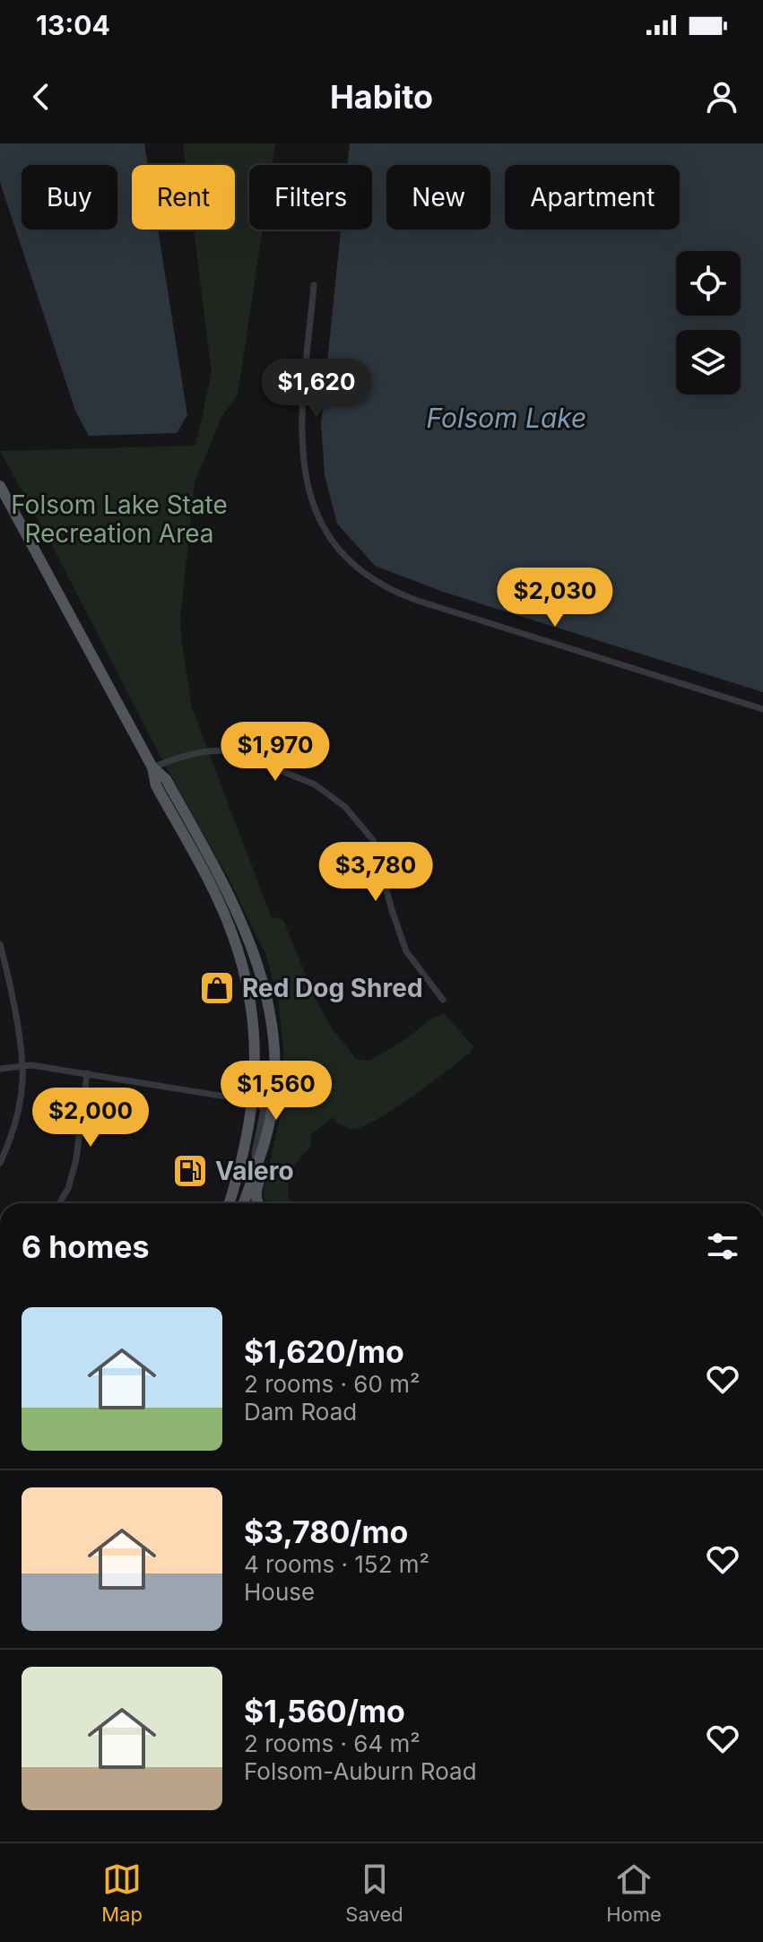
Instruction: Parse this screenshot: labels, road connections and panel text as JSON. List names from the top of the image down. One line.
{"water":["Folsom Lake"],"parks":["Folsom Lake State Recreation Area"],"places":{"shop":["Red Dog Shred"],"fuel station":["Valero"]},"page":{"status":"13:04","header":"Habito","chip":["Buy","Rent","Filters","New","Apartment"],"price":["$1,620","$2,030","$1,970","$3,780","$1,560","$2,000"],"heading":"6 homes","list":[{"name":"$1,620/mo","note":"2 rooms · 60 m² · Dam Road"},{"name":"$3,780/mo","note":"4 rooms · 152 m² · House"},{"name":"$1,560/mo","note":"2 rooms · 64 m² · Folsom-Auburn Road"}],"tabs":["Map","Saved","Home"]}}
